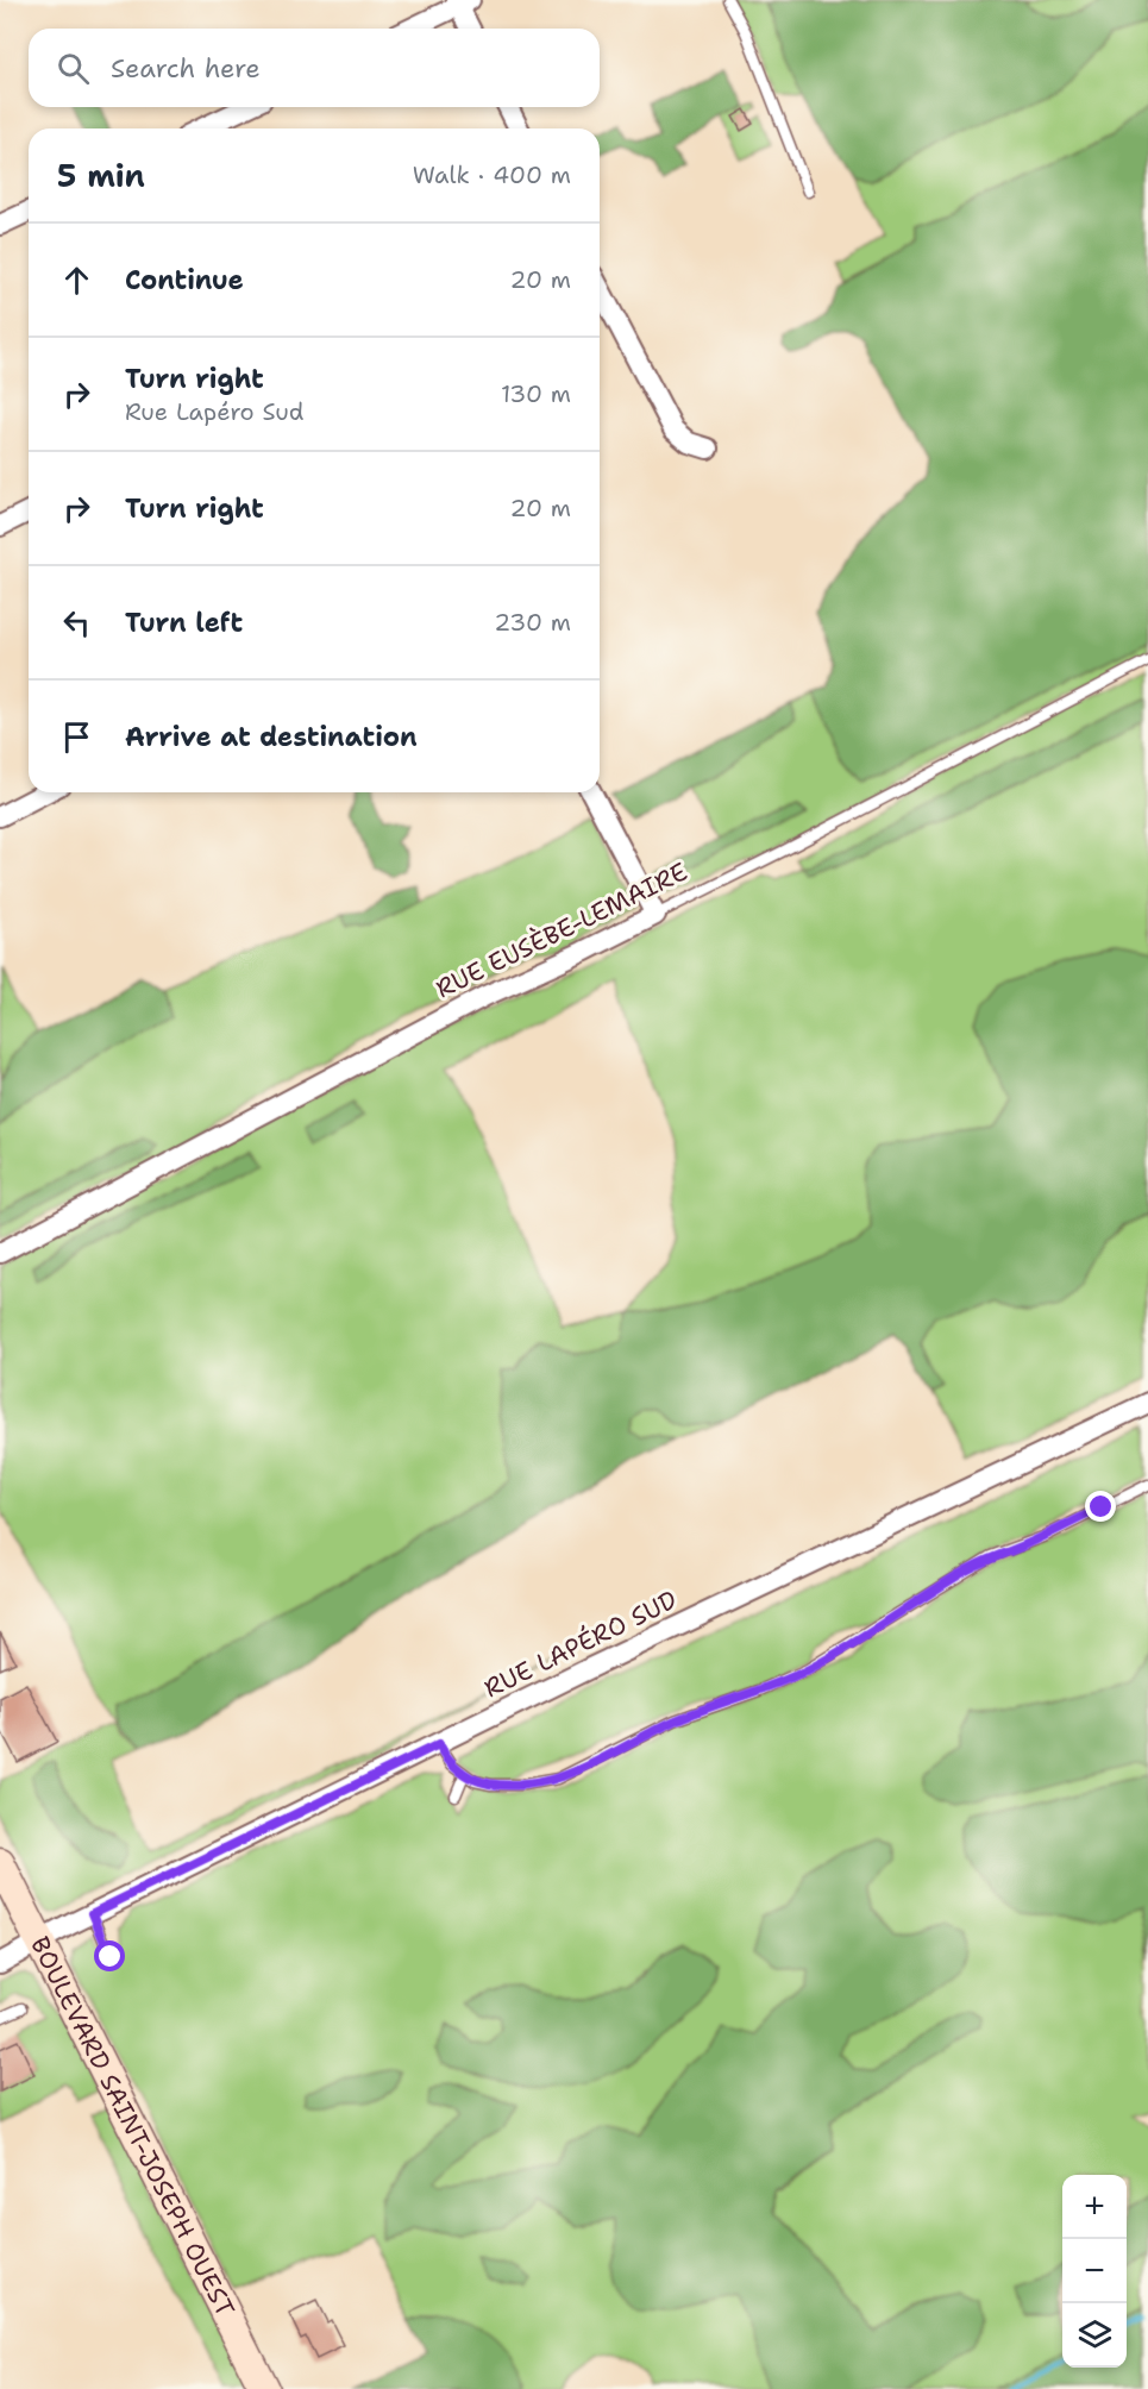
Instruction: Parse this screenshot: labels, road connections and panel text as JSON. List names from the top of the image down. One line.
{"streets":{"street":["RUE EUSÈBE-LEMAIRE","RUE LAPÉRO SUD","BOULEVARD SAINT-JOSEPH OUEST"]},"crossings":[["RUE LAPÉRO SUD","BOULEVARD SAINT-JOSEPH OUEST"]],"page":{"search":"Search here","heading":["5 min","Walk · 400 m"],"list":[["Continue","20 m"],["Turn right","Rue Lapéro Sud","130 m"],["Turn right","20 m"],["Turn left","230 m"],"Arrive at destination"],"map_buttons":["+","−"]}}
